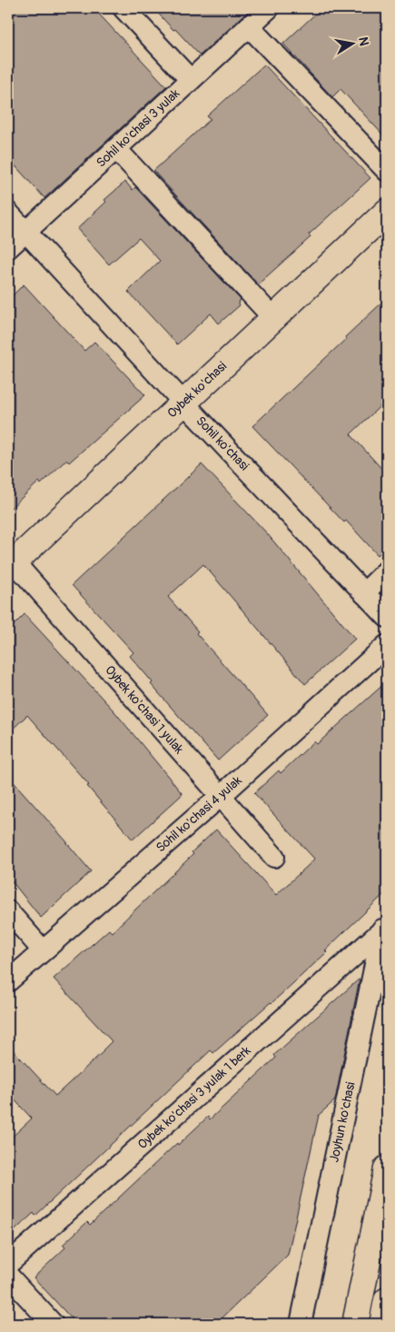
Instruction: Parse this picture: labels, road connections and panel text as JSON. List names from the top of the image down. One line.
{"streets":{"street":["Sohil ko'chasi 3 yulak","Oybek ko'chasi","Sohil ko'chasi","Oybek ko'chasi 1 yulak","Sohil ko'chasi 4 yulak","Oybek ko'chasi 3 yulak 1 berk","Joyhun ko'chasi"]},"crossings":[["Sohil ko'chasi 3 yulak","Sohil ko'chasi"],["Oybek ko'chasi","Sohil ko'chasi"],["Oybek ko'chasi","Oybek ko'chasi 1 yulak"],["Oybek ko'chasi 1 yulak","Sohil ko'chasi 4 yulak"],["Oybek ko'chasi 3 yulak 1 berk","Joyhun ko'chasi"]],"north":"right"}
